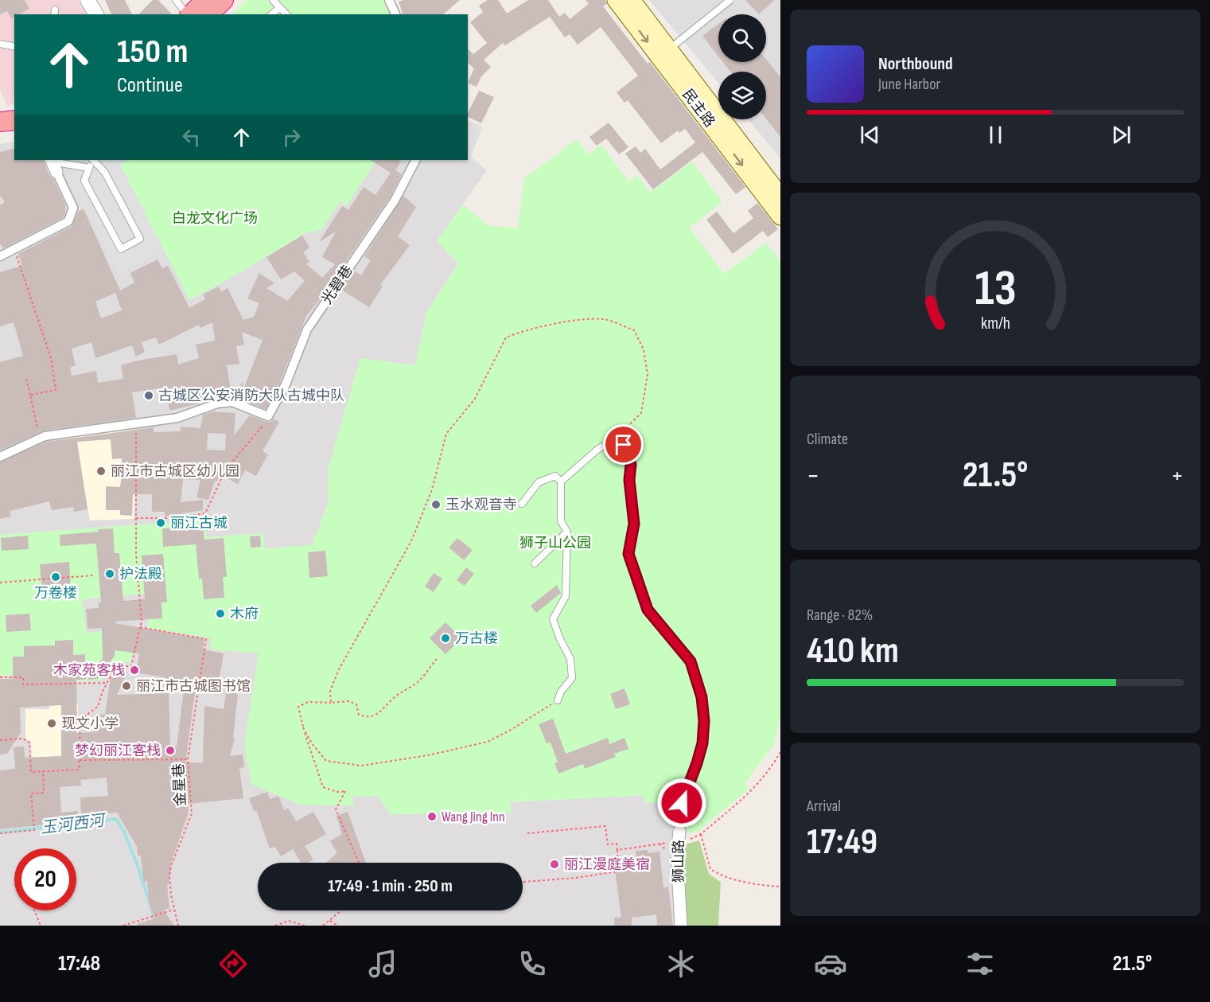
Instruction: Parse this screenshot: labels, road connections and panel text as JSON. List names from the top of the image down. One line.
{"streets":{"main road":["民主路"],"street":["光碧巷","狮山路"],"path":["金星巷"]},"water":["玉河西河"],"parks":["白龙文化广场","狮子山公园"],"places":["古城区公安消防大队古城中队","丽江市古城区幼儿园","玉水观音寺","丽江古城","护法殿","万卷楼","木府","万古楼","木家苑客栈","丽江市古城图书馆","现文小学","梦幻丽江客栈","Wang Jing Inn","丽江漫庭美宿"],"page":{"turn":["150 m","Continue"],"song":["Northbound","June Harbor"],"tile":["Climate",["Range · 82%","410 km"],["Arrival","17:49"]],"heat":["−","21.5°","+"],"limit":"20","trip":"17:49 · 1 min · 250 m","tabs":["17:48","21.5°"],"gauge":["13","km/h"]}}
